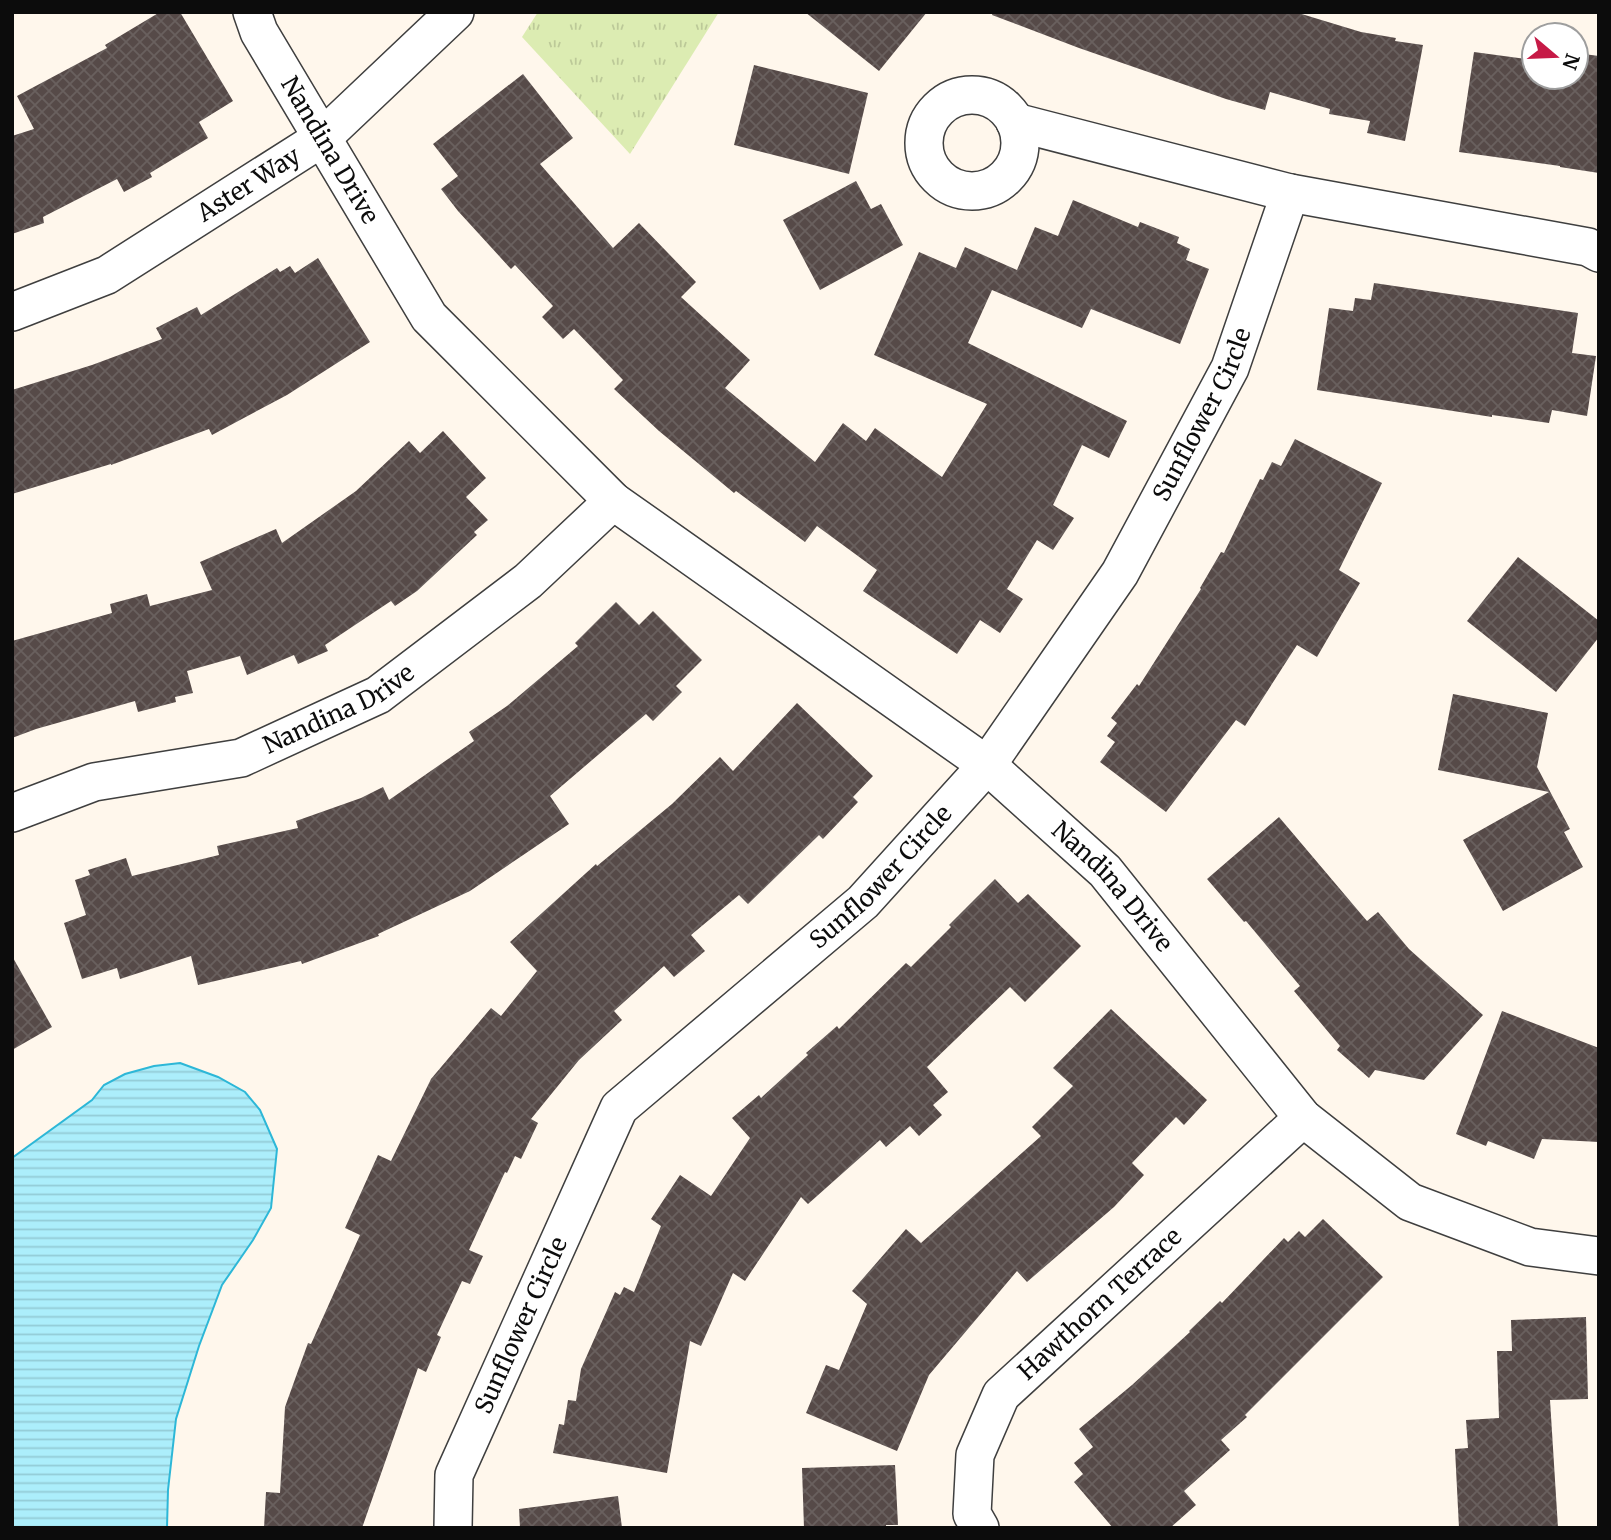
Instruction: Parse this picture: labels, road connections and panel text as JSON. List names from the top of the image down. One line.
{"streets":{"street":["Nandina Drive","Aster Way","Sunflower Circle","Hawthorn Terrace"]},"crossings":[["Nandina Drive","Aster Way"],["Nandina Drive","Sunflower Circle"],["Nandina Drive","Hawthorn Terrace"]],"north":"right"}
